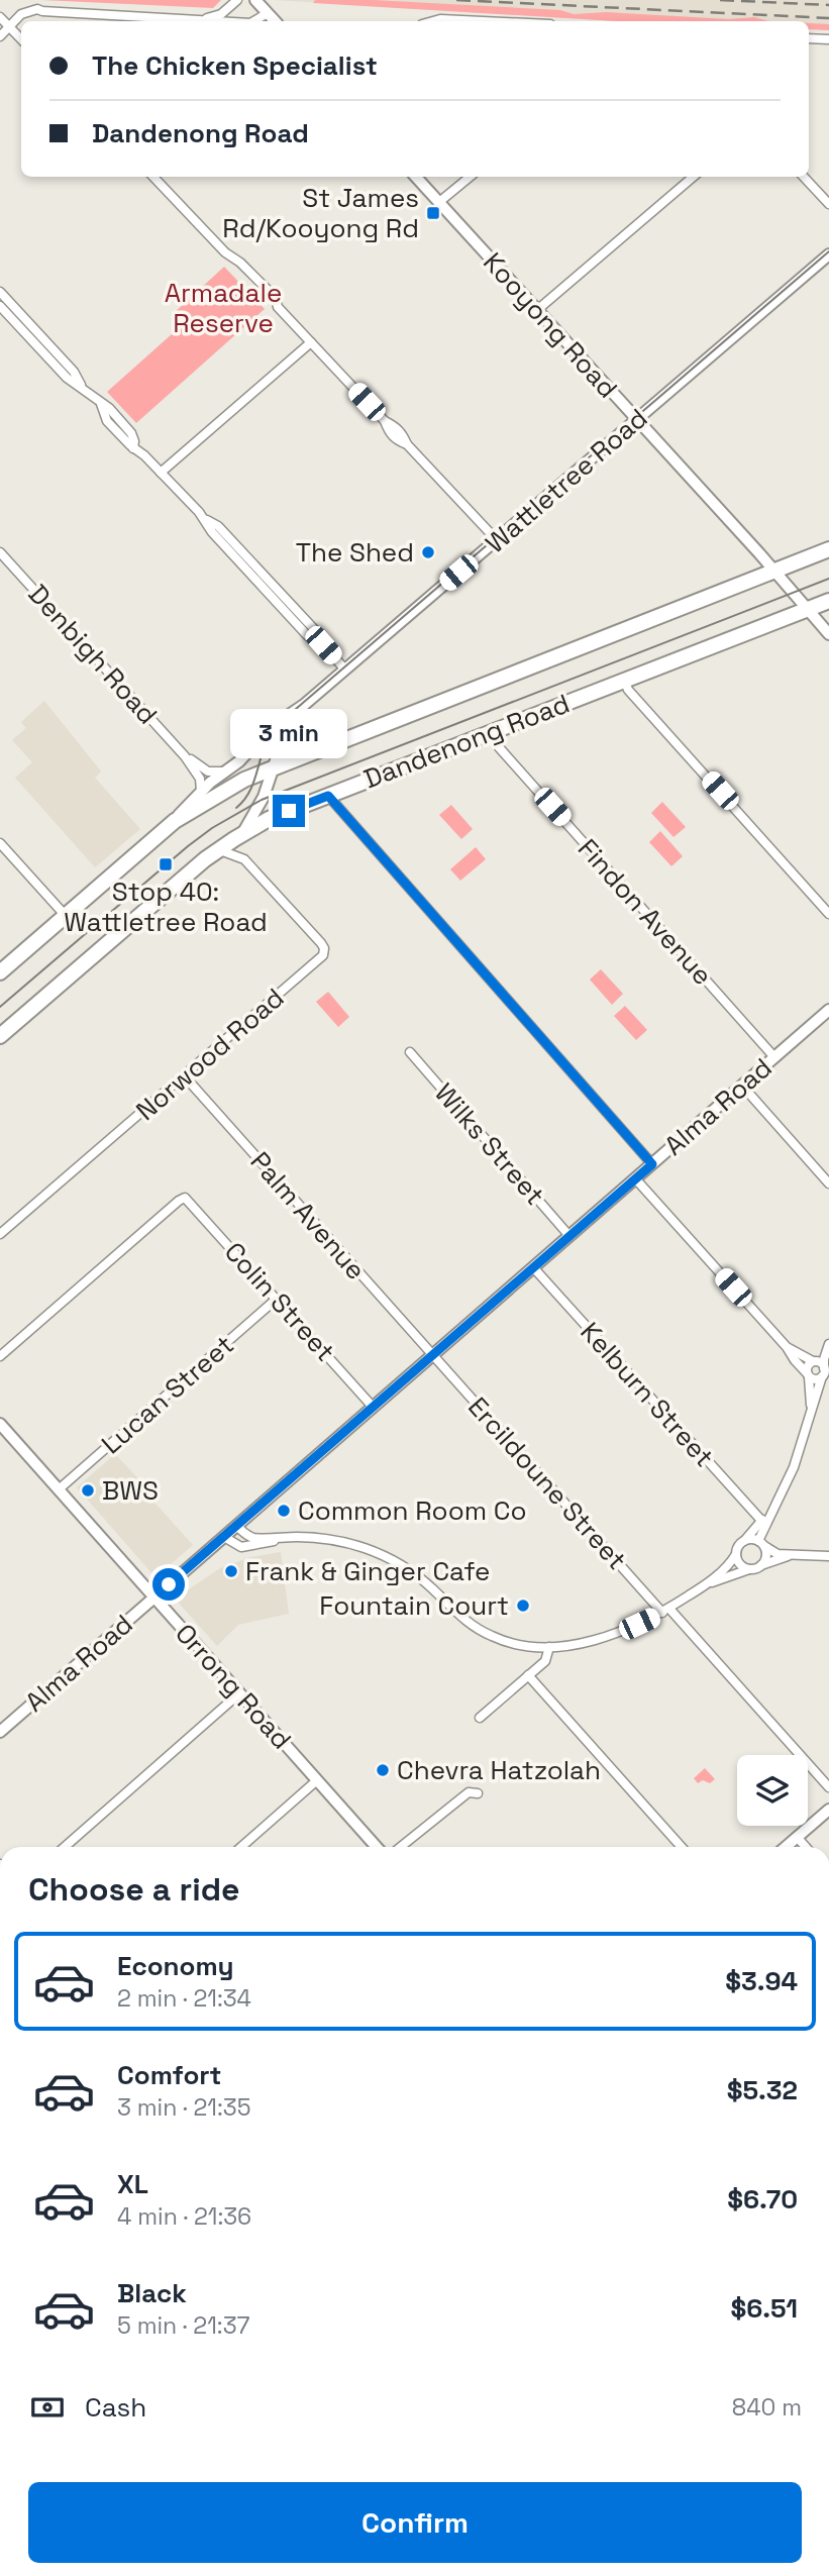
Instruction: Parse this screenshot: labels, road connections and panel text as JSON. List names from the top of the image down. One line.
{"streets":{"highway":["Dandenong Road"],"street":["Kooyong Road","Wattletree Road","Denbigh Road","Findon Avenue","Norwood Road","Alma Road","Wilks Street","Palm Avenue","Colin Street","Lucan Street","Kelburn Street","Ercildoune Street","Orrong Road"]},"crossings":[["Kooyong Road","Wattletree Road"],["Kooyong Road","Dandenong Road"],["Wattletree Road","Denbigh Road"],["Wattletree Road","Dandenong Road"],["Dandenong Road","Findon Avenue"],["Dandenong Road","Norwood Road"],["Findon Avenue","Alma Road"],["Norwood Road","Palm Avenue"],["Alma Road","Wilks Street"],["Alma Road","Palm Avenue"],["Alma Road","Colin Street"],["Alma Road","Kelburn Street"],["Alma Road","Ercildoune Street"],["Alma Road","Orrong Road"],["Palm Avenue","Ercildoune Street"],["Colin Street","Lucan Street"],["Lucan Street","Orrong Road"]],"parks":["Armadale Reserve"],"places":{"transit":["St James Rd/Kooyong Rd","Stop 40: Wattletree Road"],"other":["The Shed","BWS","Common Room Co","Frank & Ginger Cafe","Fountain Court","Chevra Hatzolah"]},"page":{"banner":["The Chicken Specialist","Dandenong Road"],"bubble":"3 min","heading":"Choose a ride","list":[{"name":"Economy","note":"2 min · 21:34","value":"$3.94"},{"name":"Comfort","note":"3 min · 21:35","value":"$5.32"},{"name":"XL","note":"4 min · 21:36","value":"$6.70"},{"name":"Black","note":"5 min · 21:37","value":"$6.51"}],"pay":["Cash","840 m"],"buttons":"Confirm"}}
